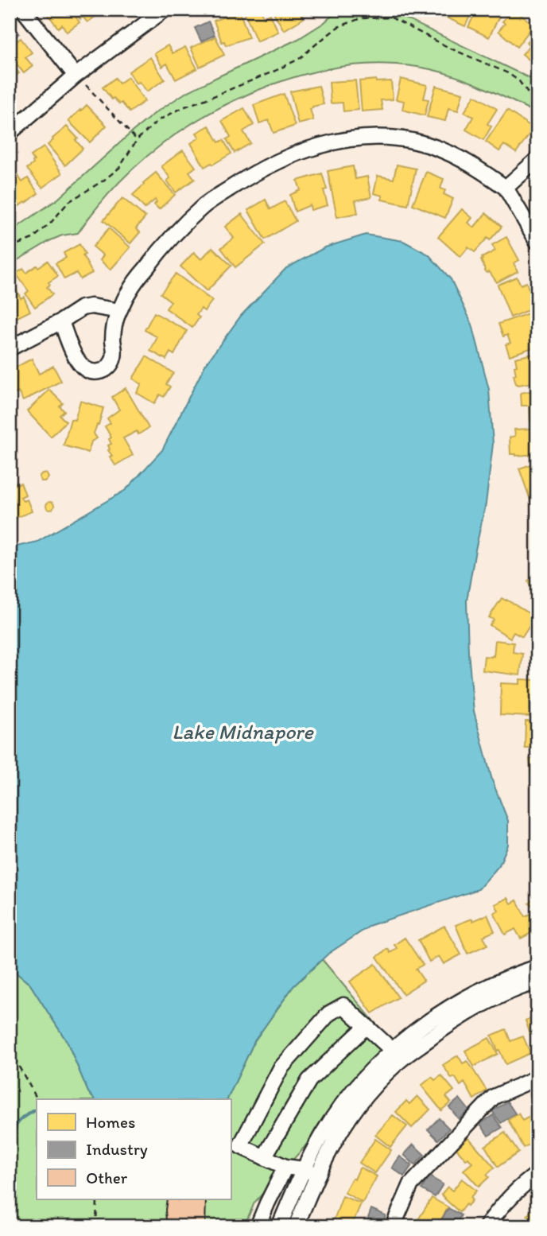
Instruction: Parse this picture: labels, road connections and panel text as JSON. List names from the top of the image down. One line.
{"water":["Lake Midnapore"],"legend":["Homes","Industry","Other"]}
